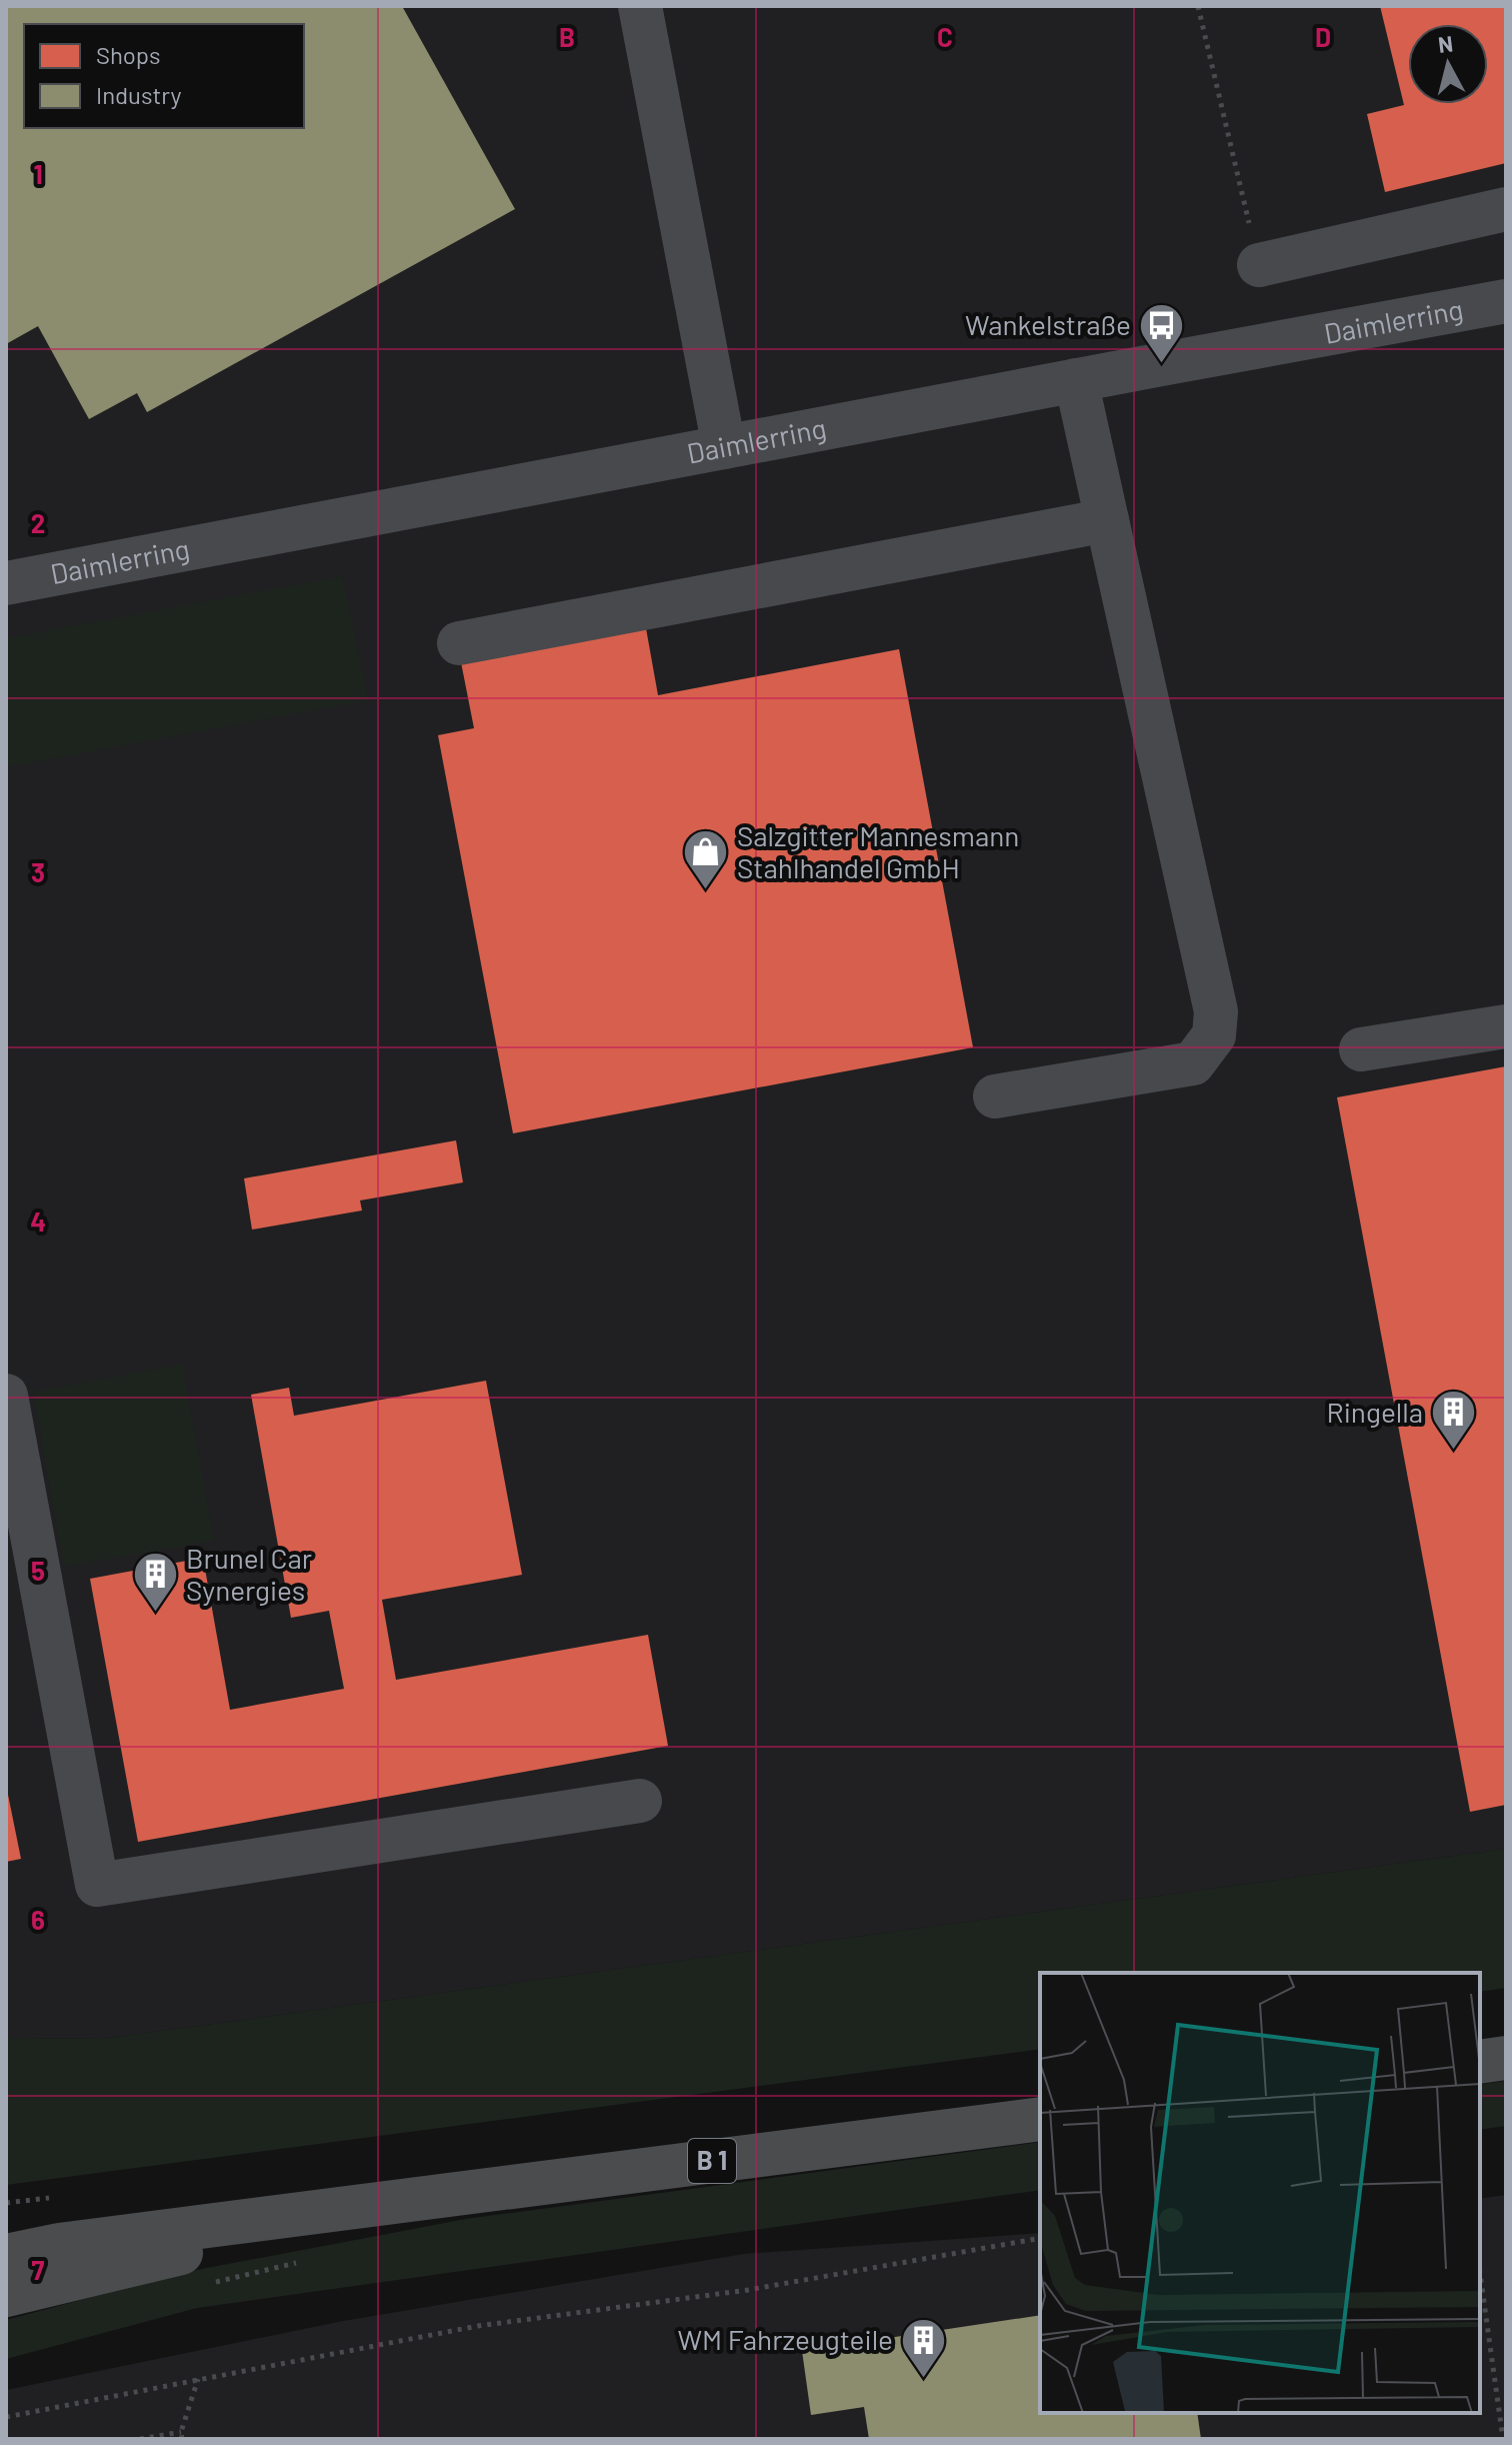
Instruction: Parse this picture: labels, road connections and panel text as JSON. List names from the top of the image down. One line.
{"streets":{"main road":["B 1"],"street":["Daimlerring"]},"places":{"bus stop":["Wankelstraße"],"shop":["Salzgitter Mannesmann Stahlhandel GmbH"],"building":["Ringella","Brunel Car Synergies","WM Fahrzeugteile"]},"legend":["Shops","Industry"],"north":"top","grid":{"columns":["B","C","D"],"rows":["1","2","3","4","5","6","7"]}}
